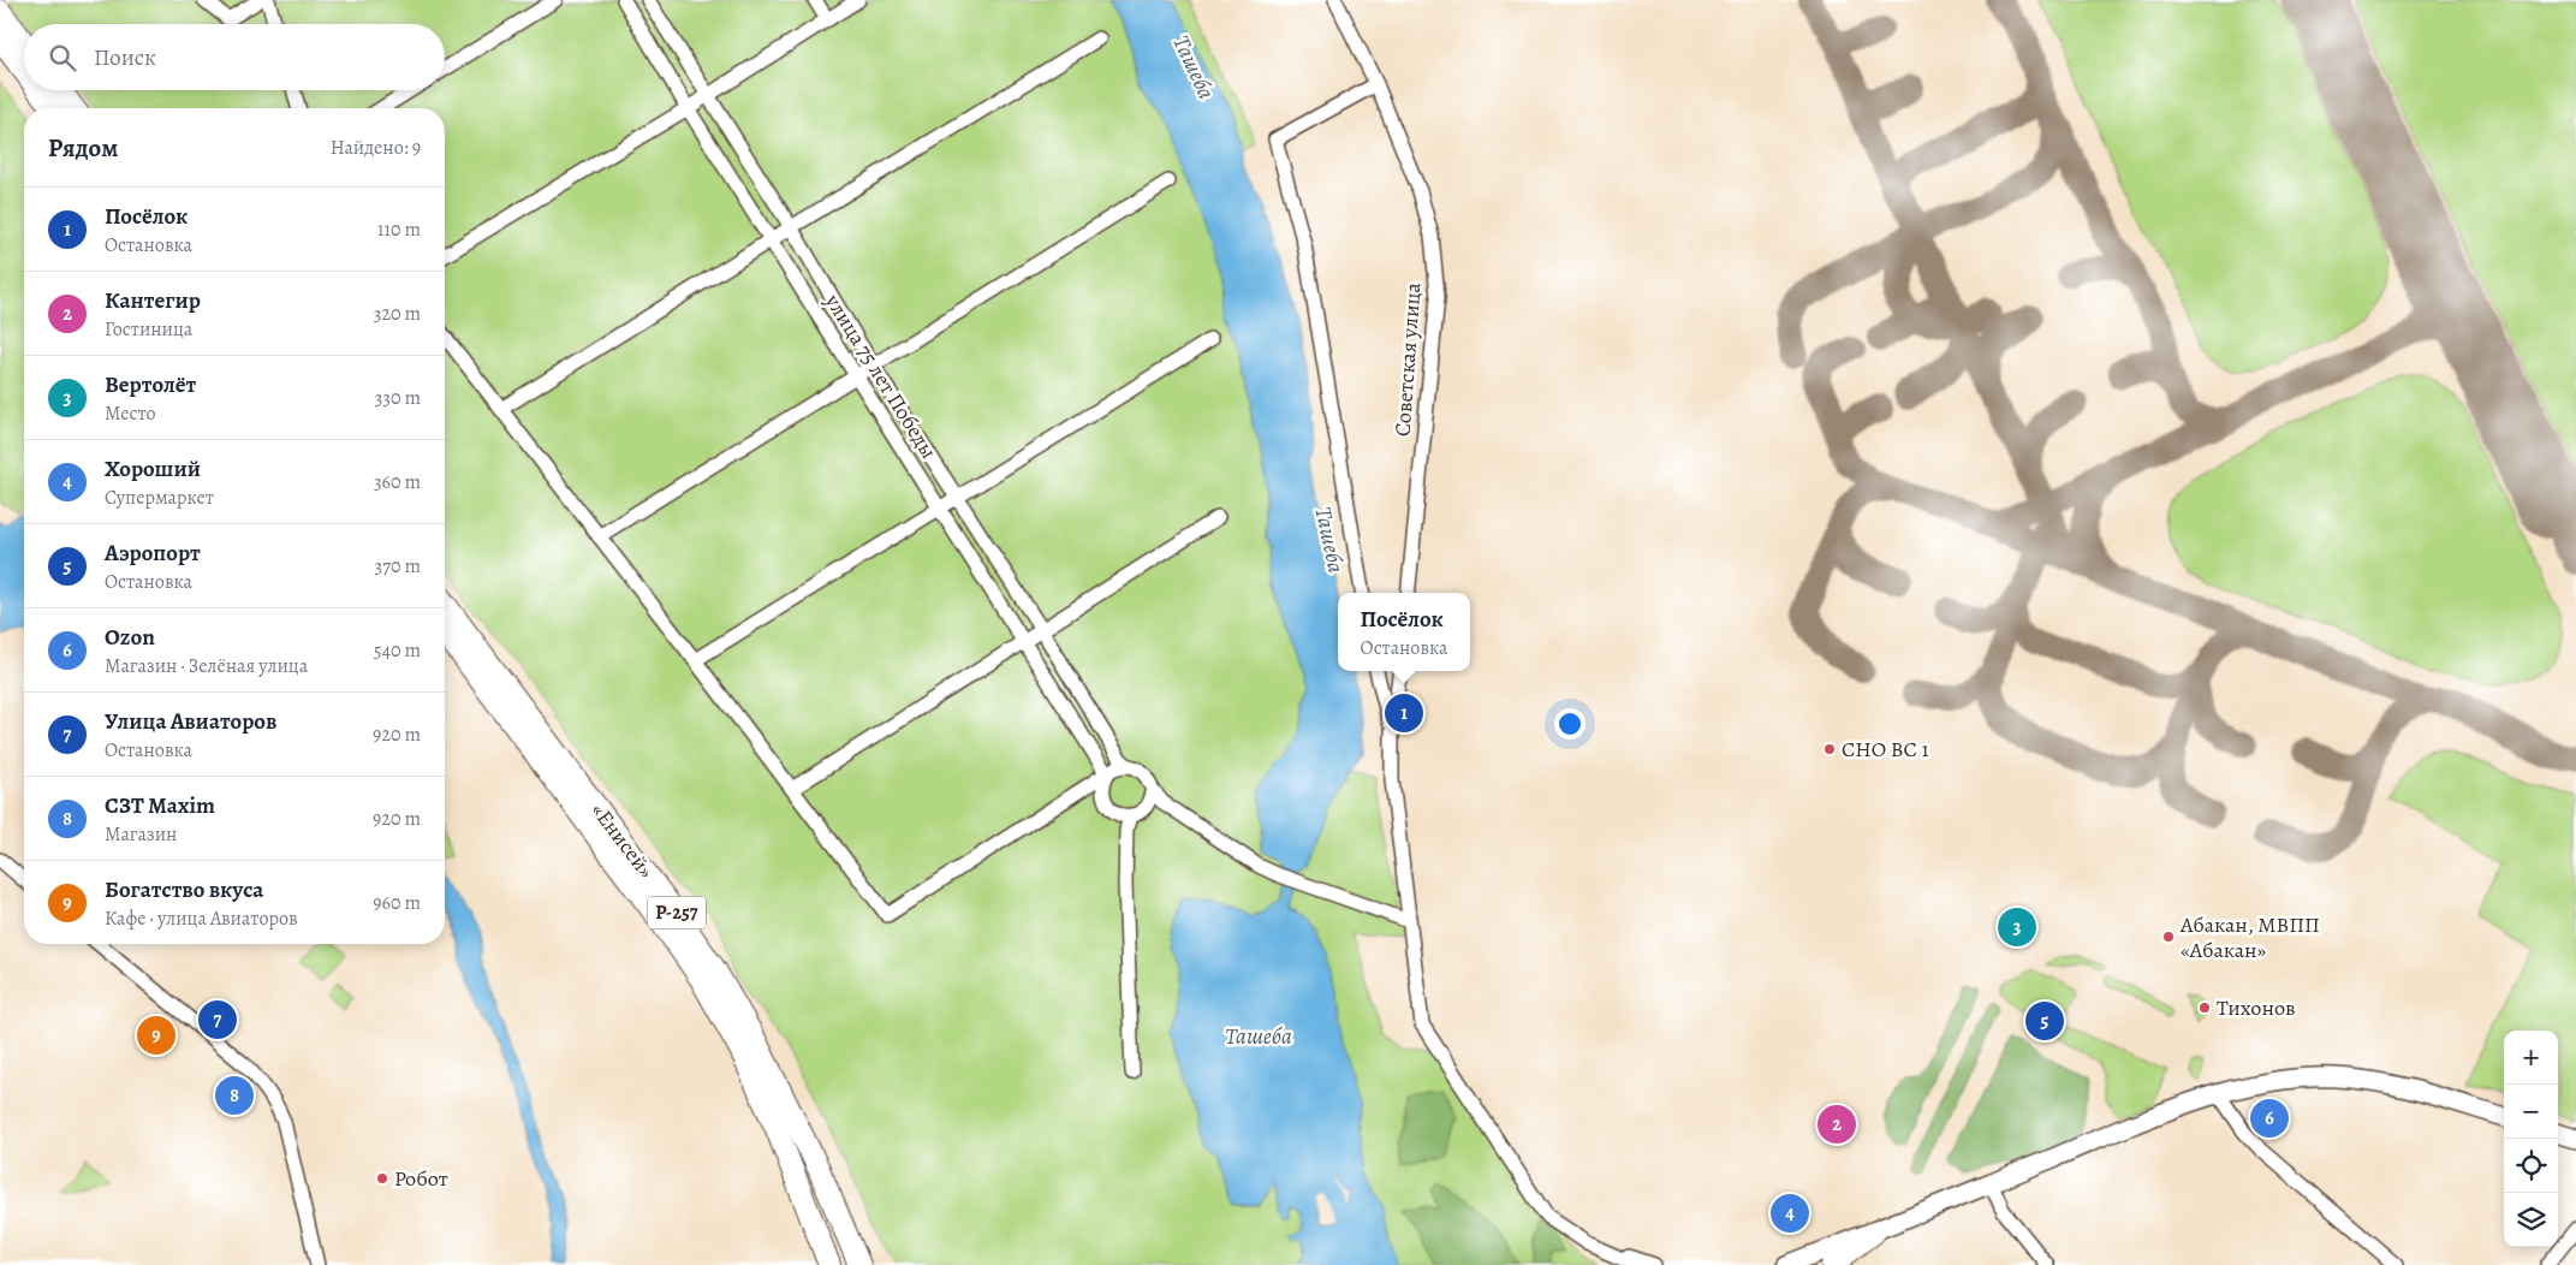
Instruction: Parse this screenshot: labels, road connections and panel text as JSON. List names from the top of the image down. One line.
{"streets":{"highway":["«Енисей»","Р-257"],"street":["Советская улица","улица 75 лет Победы"]},"water":["Ташеба"],"places":["СНО ВС 1","Абакан, МВПП «Абакан»","Тихонов","Робот"],"page":{"search":"Поиск","heading":["Рядом","Найдено: 9"],"list":[{"mark":"1","name":"Посёлок","note":"Остановка","value":"110 m"},{"mark":"2","name":"Кантегир","note":"Гостиница","value":"320 m"},{"mark":"3","name":"Вертолёт","note":"Место","value":"330 m"},{"mark":"4","name":"Хороший","note":"Супермаркет","value":"360 m"},{"mark":"5","name":"Аэропорт","note":"Остановка","value":"370 m"},{"mark":"6","name":"Ozon","note":"Магазин · Зелёная улица","value":"540 m"},{"mark":"7","name":"Улица Авиаторов","note":"Остановка","value":"920 m"},{"mark":"8","name":"СЗТ Maxim","note":"Магазин","value":"920 m"},{"mark":"9","name":"Богатство вкуса","note":"Кафе · улица Авиаторов","value":"960 m"}],"popup":["Посёлок","Остановка"],"pins":["1","3","7","5","9","8","6","2","4"],"map_buttons":["+","−"]}}
